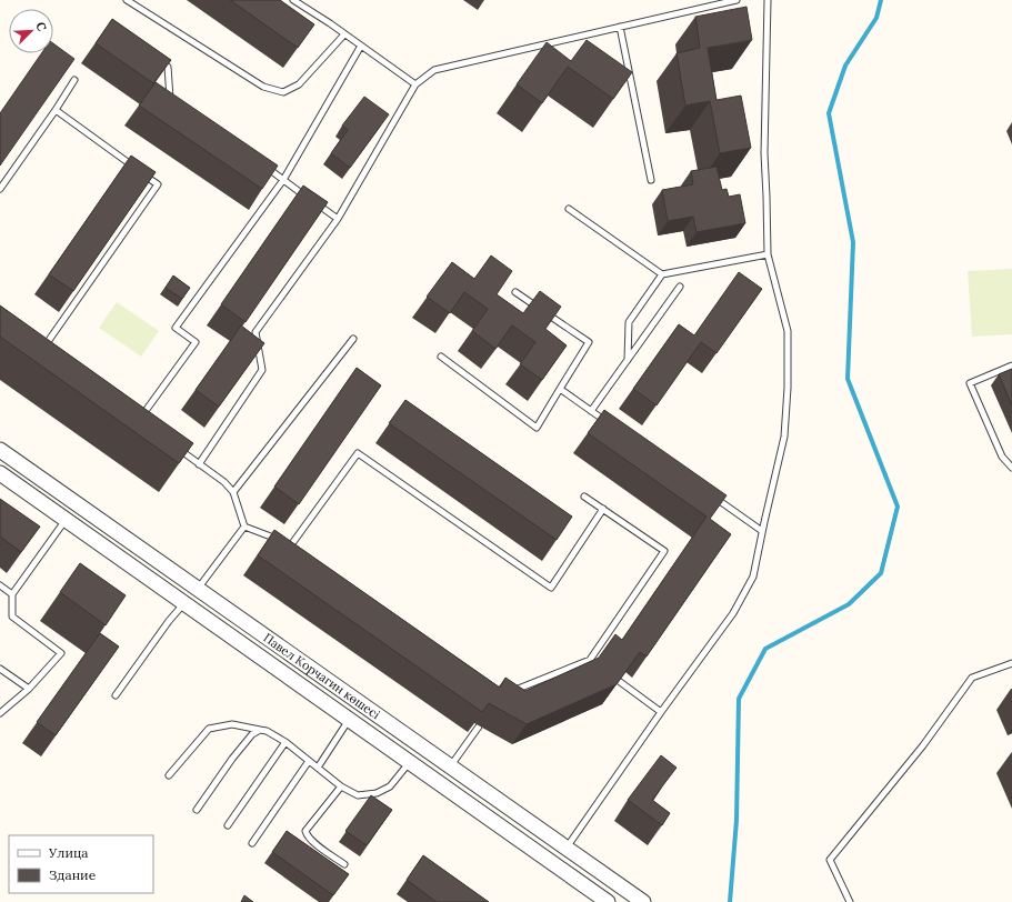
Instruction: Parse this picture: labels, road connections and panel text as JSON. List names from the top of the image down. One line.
{"streets":{"street":["Павел Корчагин көшесі"]},"legend":["Улица","Здание"],"north":"top right"}
